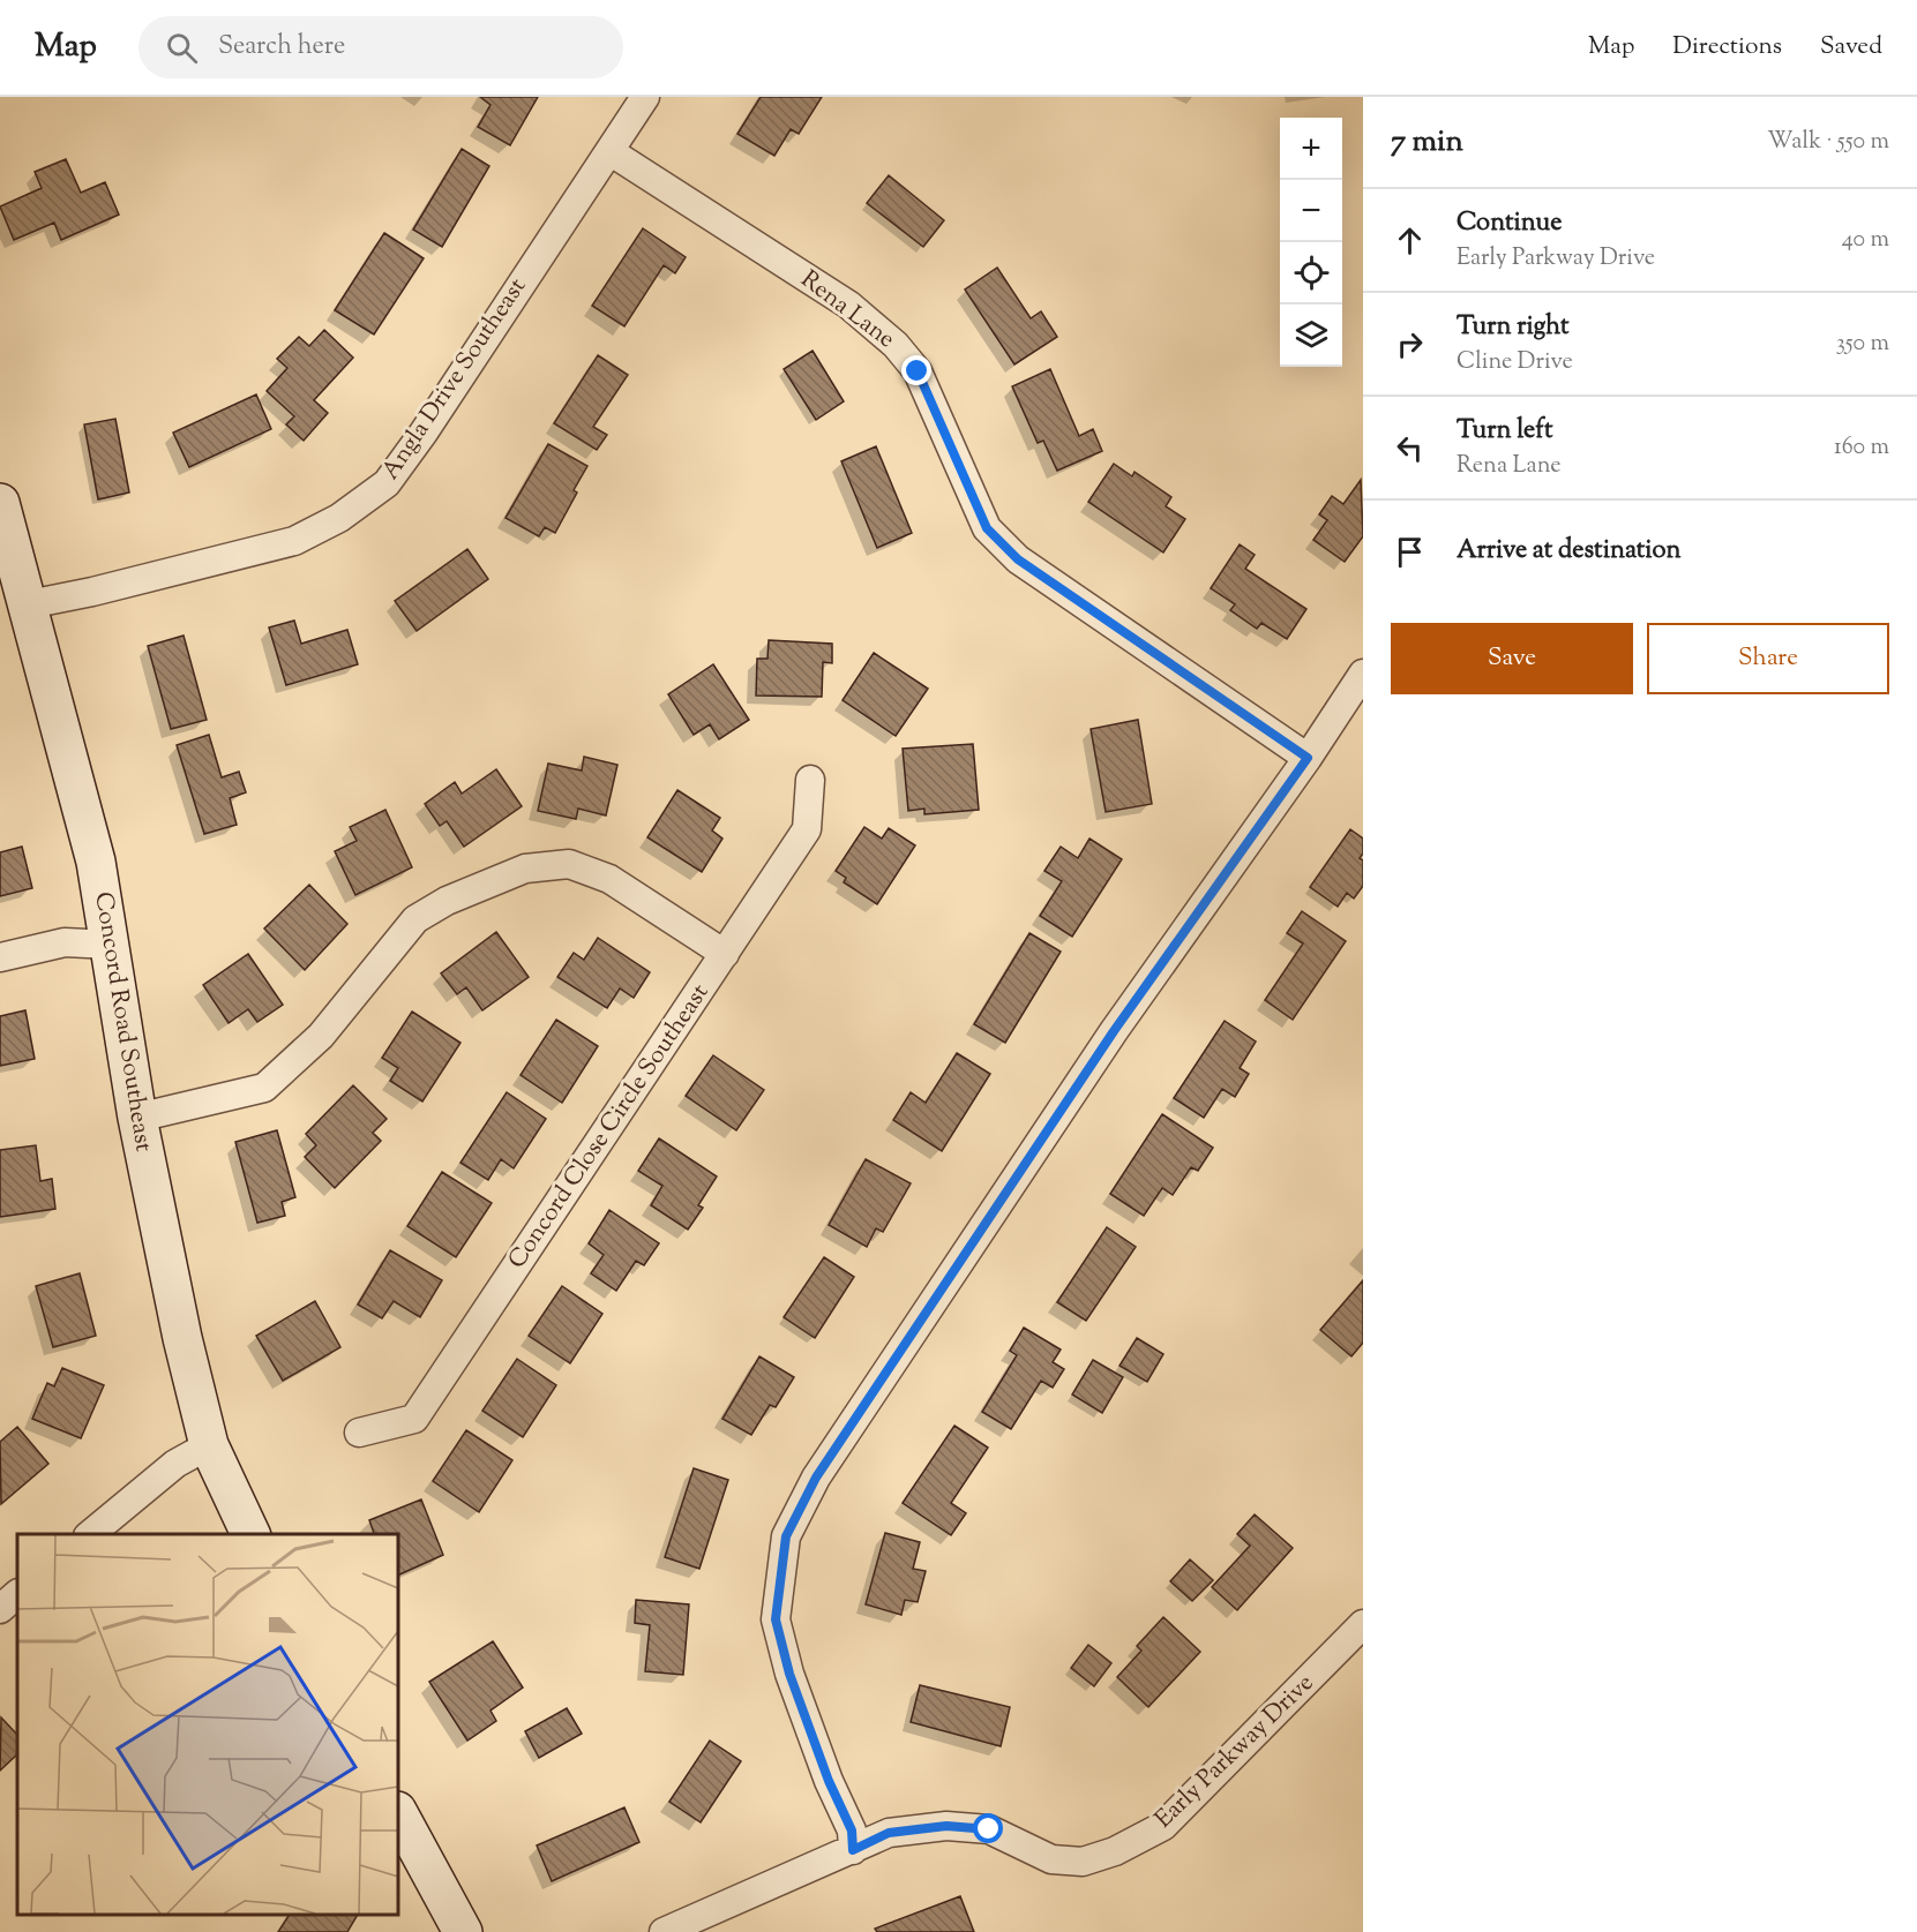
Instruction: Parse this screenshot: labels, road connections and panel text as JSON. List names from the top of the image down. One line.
{"streets":{"street":["Rena Lane","Angla Drive Southeast","Concord Road Southeast","Concord Close Circle Southeast","Early Parkway Drive"]},"crossings":[["Rena Lane","Angla Drive Southeast"],["Angla Drive Southeast","Concord Road Southeast"]],"page":{"header":"Map","search":"Search here","nav":["Map","Directions","Saved"],"heading":["7 min","Walk · 550 m"],"map_buttons":["+","−"],"list":[["Continue","Early Parkway Drive","40 m"],["Turn right","Cline Drive","350 m"],["Turn left","Rena Lane","160 m"],"Arrive at destination"],"buttons":["Save","Share"]}}
